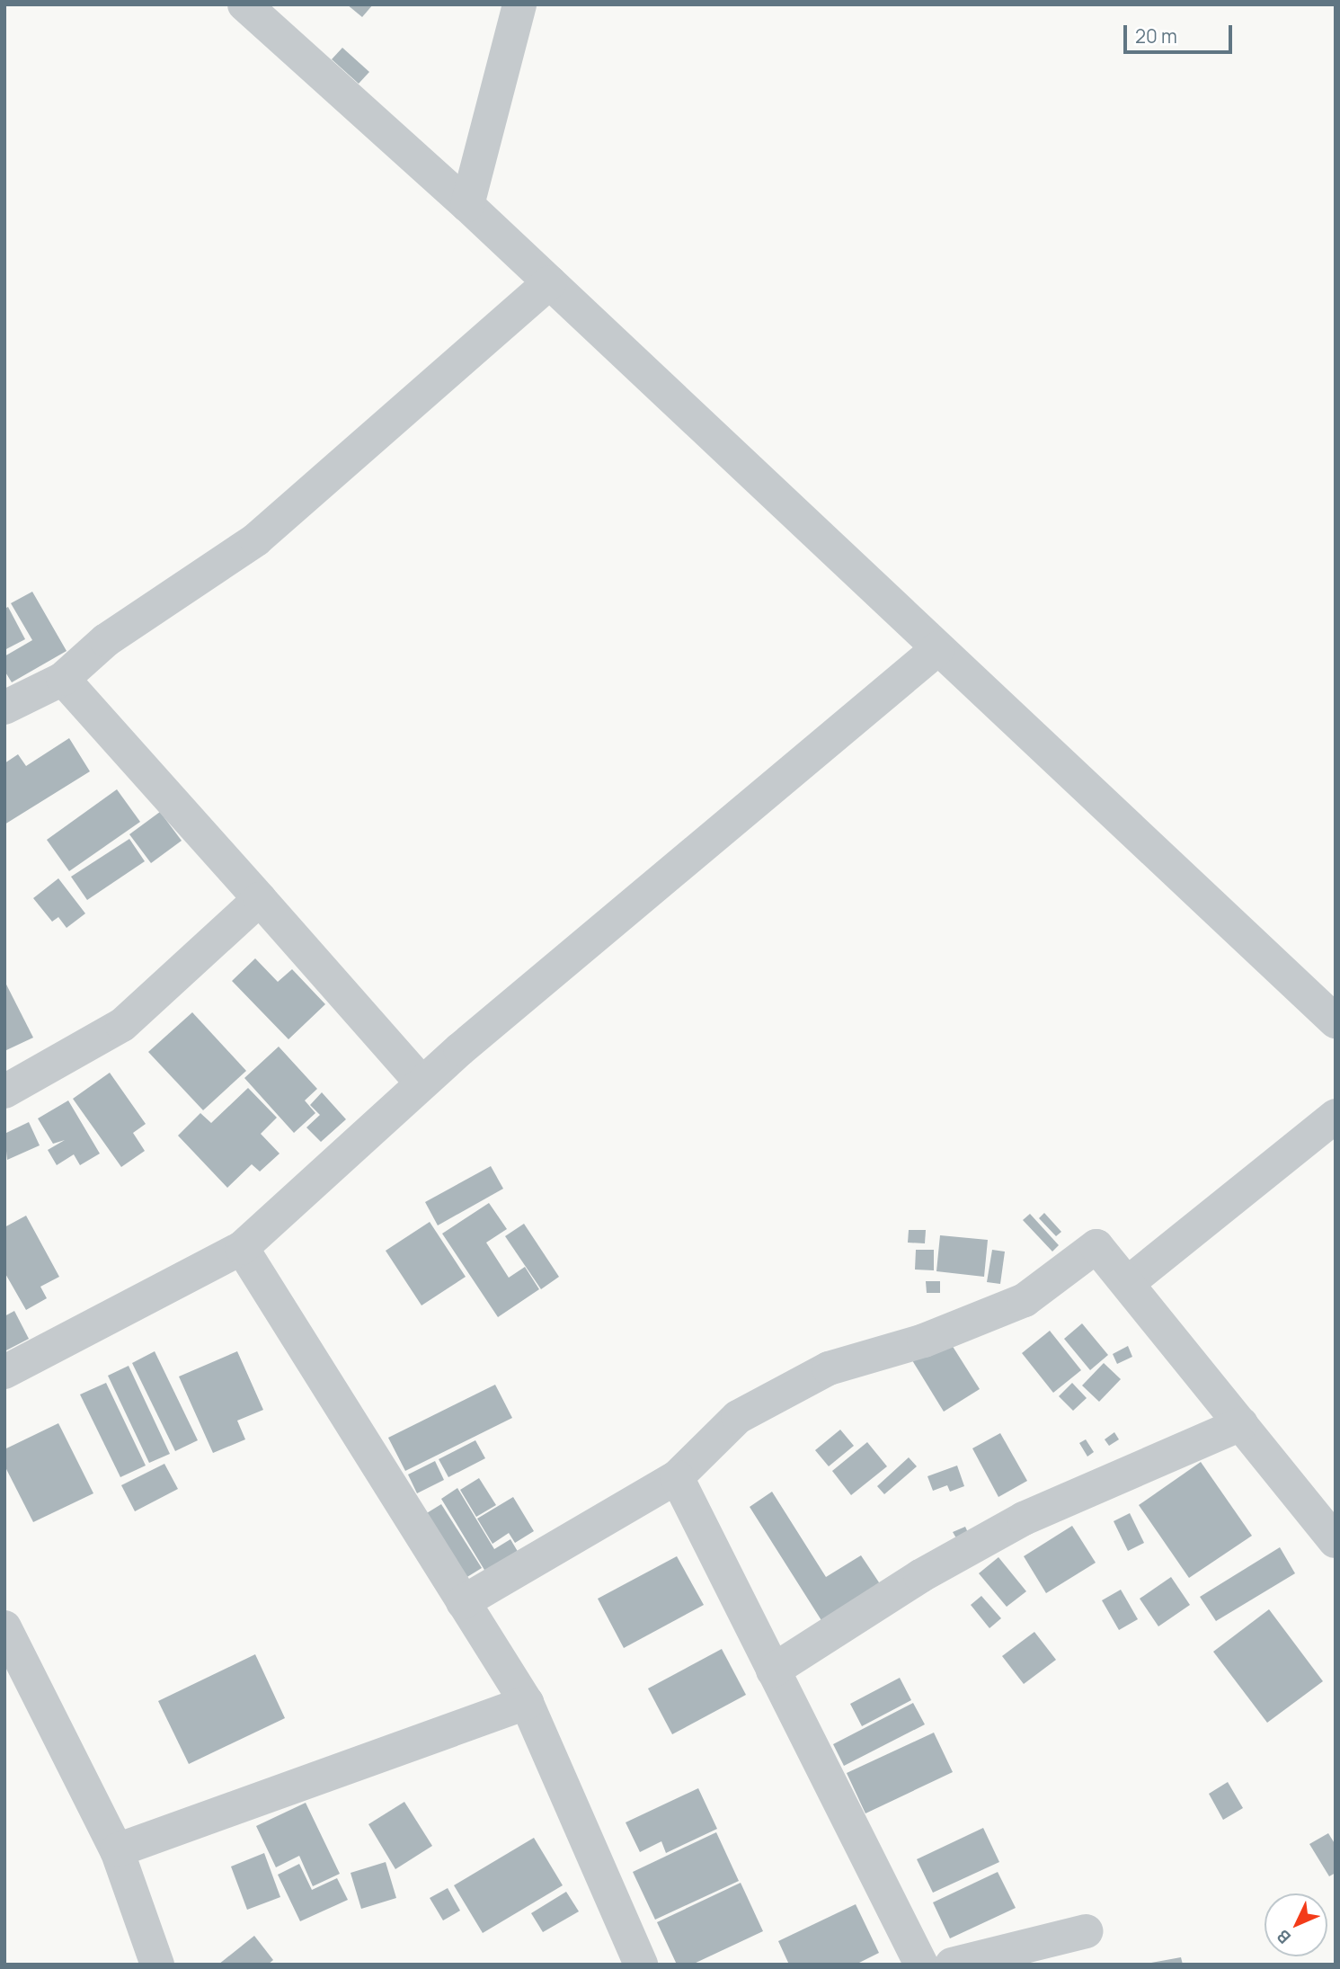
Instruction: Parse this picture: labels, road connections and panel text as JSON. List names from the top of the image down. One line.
{"scale_bar":"20 m","north":"bottom left"}
